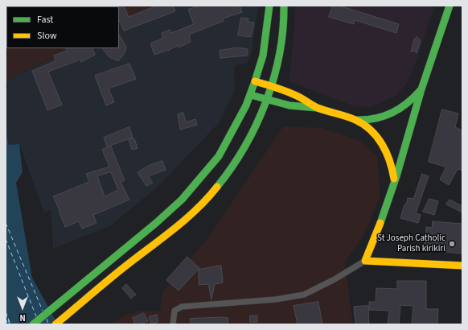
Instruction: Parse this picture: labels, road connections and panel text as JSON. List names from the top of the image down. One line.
{"places":["St Joseph Catholic Parish kirikiri"],"legend":["Fast","Slow"],"north":"bottom"}
